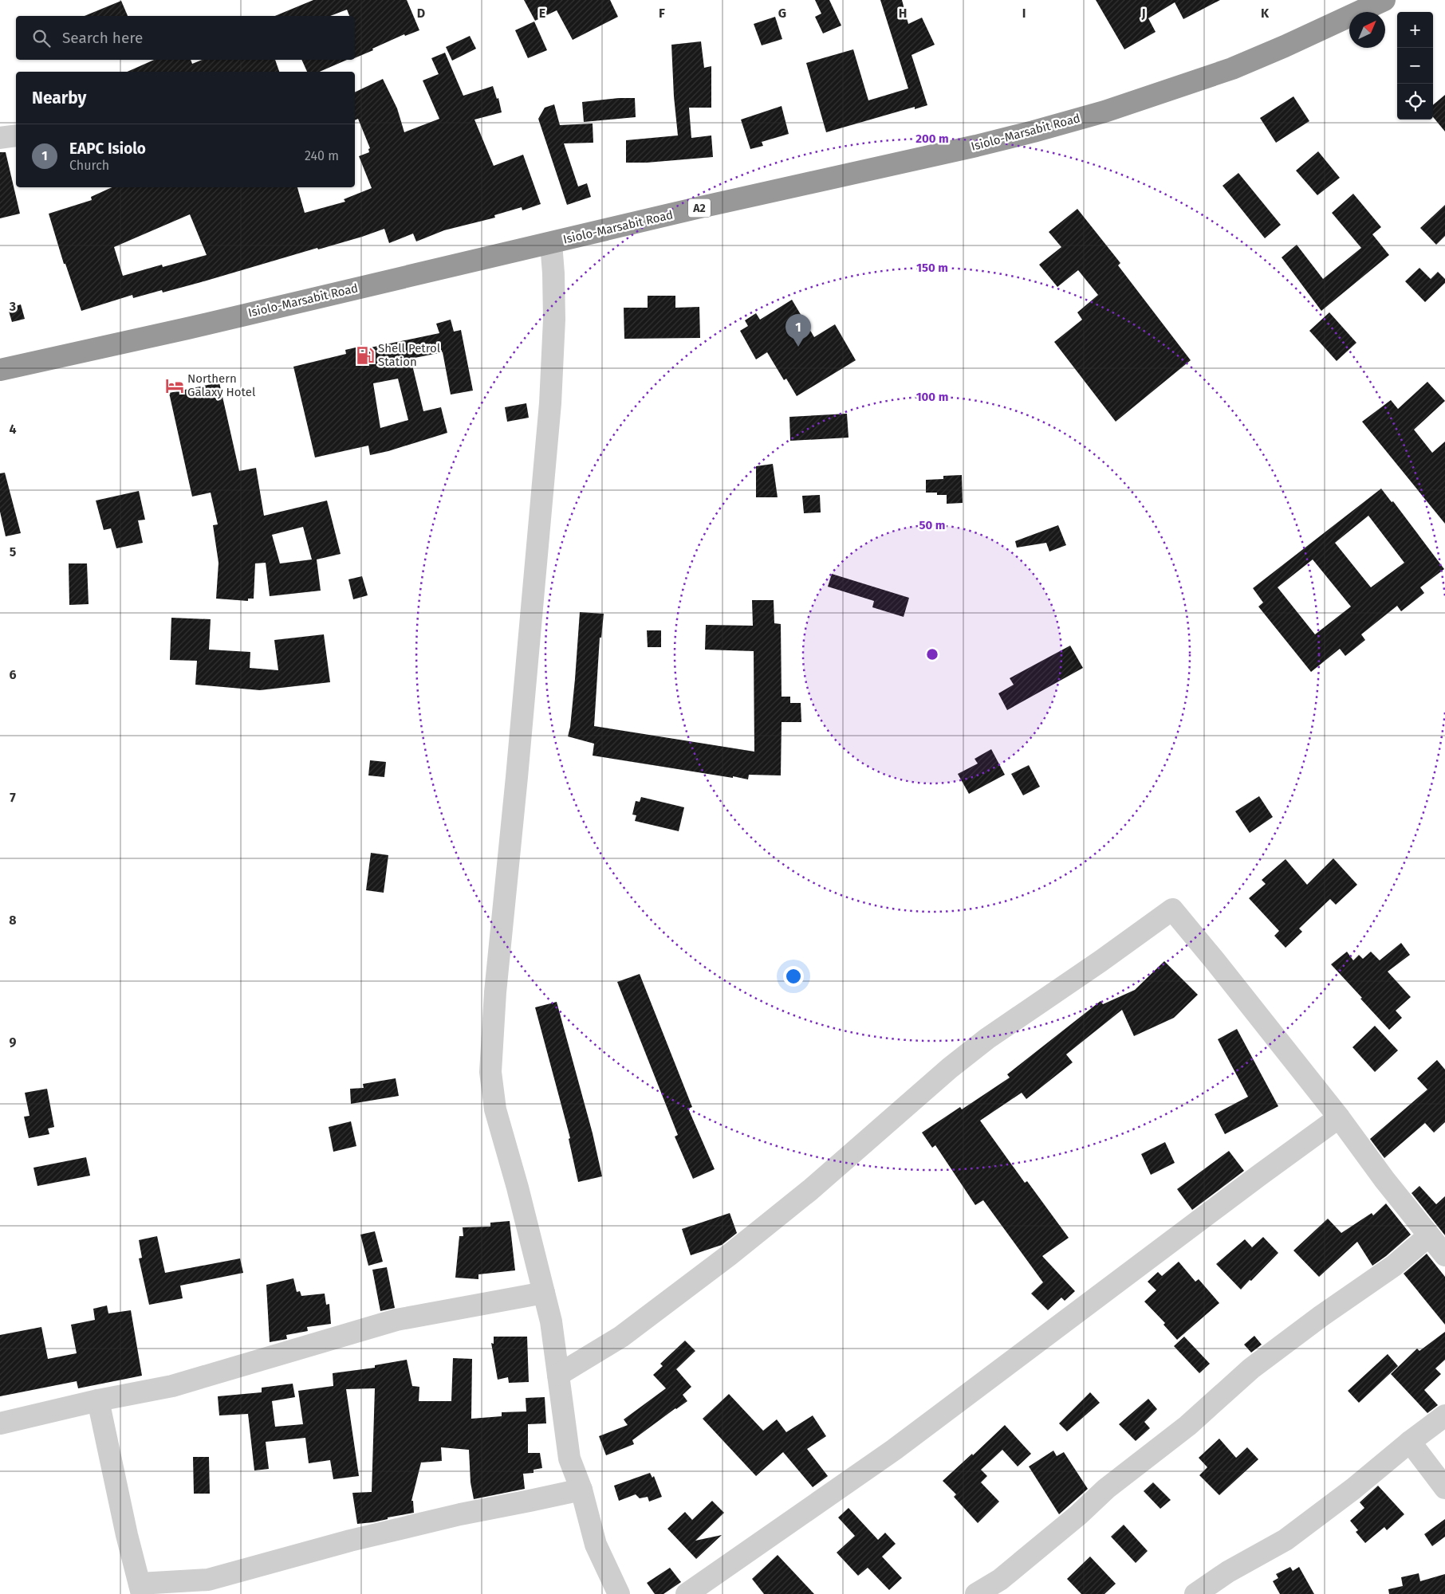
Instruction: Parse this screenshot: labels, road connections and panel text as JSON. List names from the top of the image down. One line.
{"streets":{"highway":["Isiolo-Marsabit Road","A2"]},"places":{"fuel station":["Shell Petrol Station"],"hotel":["Northern Galaxy Hotel"]},"north":"top right","page":{"map_buttons":["+","−"],"search":"Search here","heading":"Nearby","list":[{"mark":"1","name":"EAPC Isiolo","note":"Church","value":"240 m"}],"pins":"1"},"grid":{"columns":["D","E","F","G","H","I","J","K"],"rows":["3","4","5","6","7","8","9"]},"rings":["200 m","150 m","100 m","50 m"]}
